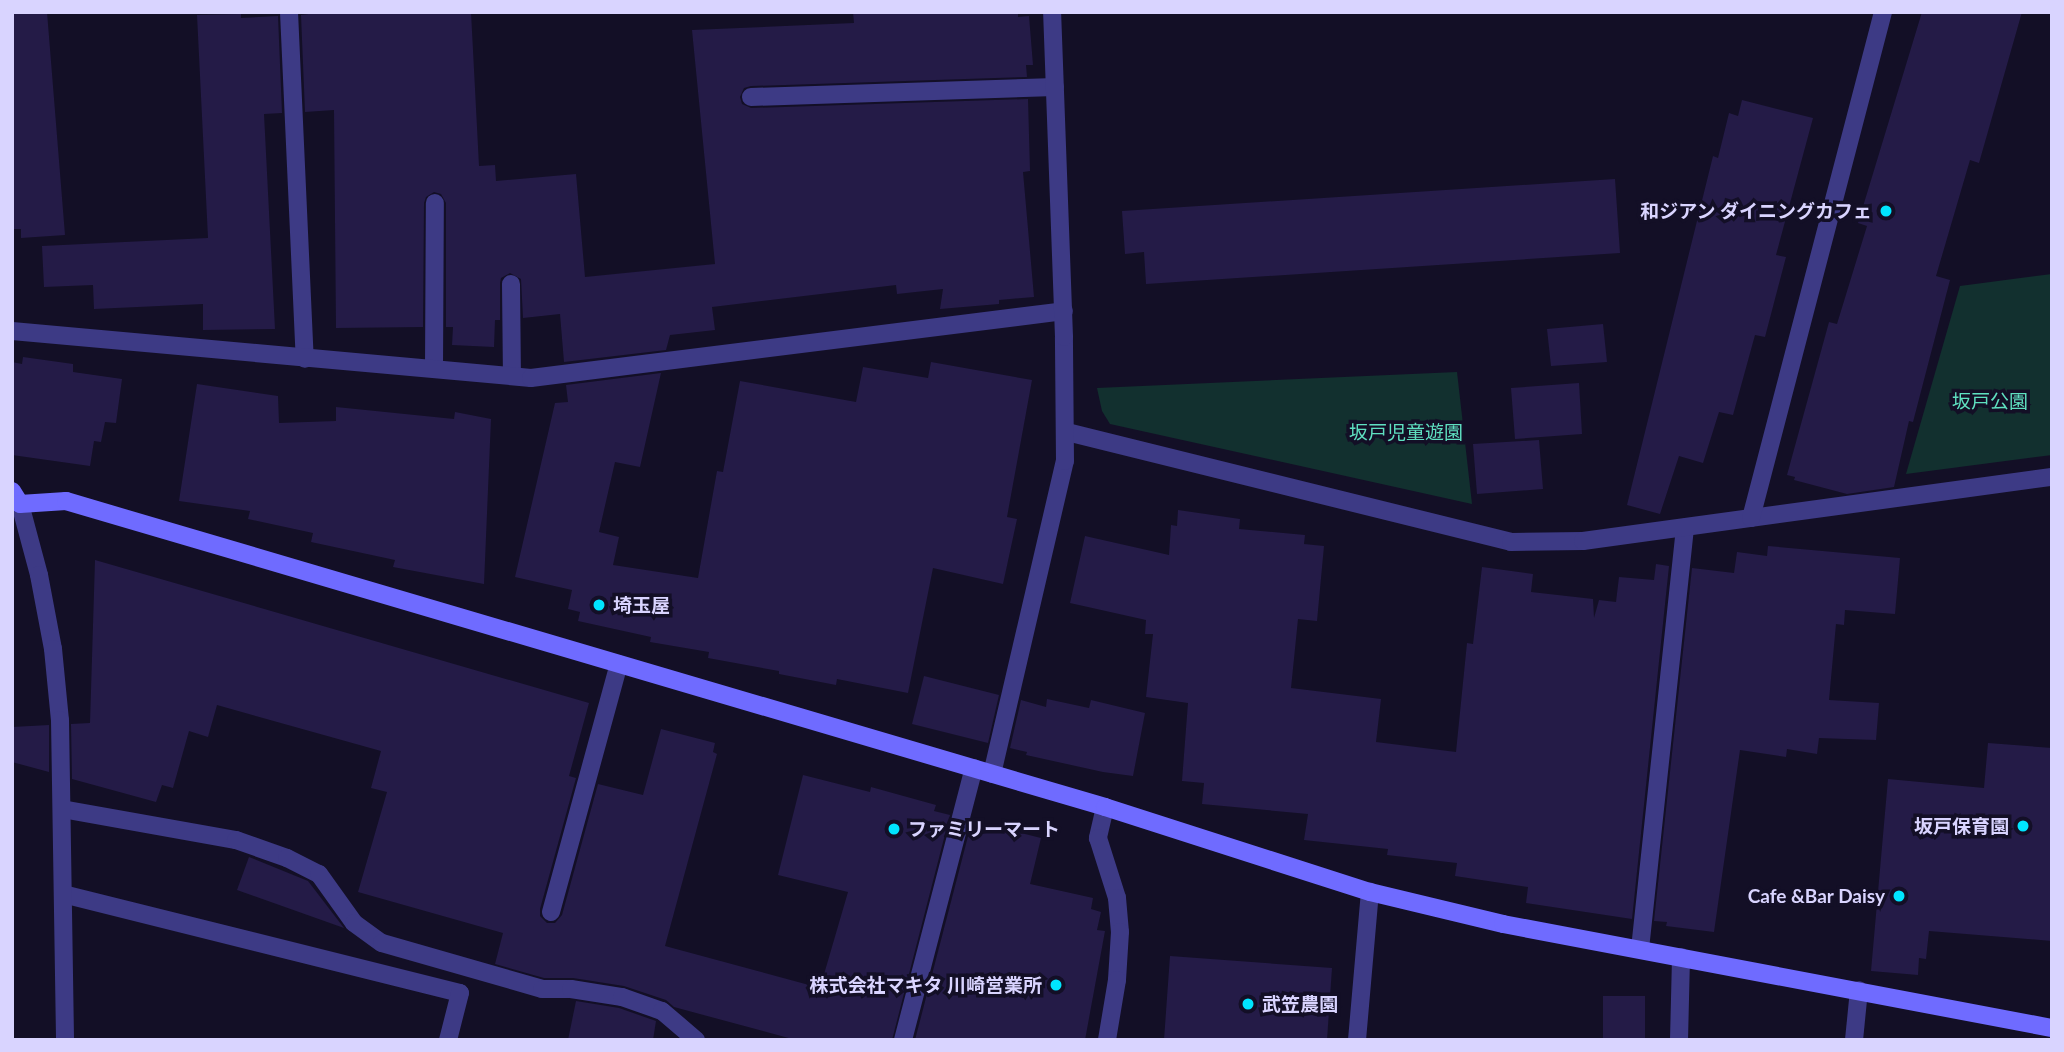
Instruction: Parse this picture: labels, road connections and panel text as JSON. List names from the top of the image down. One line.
{"parks":["坂戸公園","坂戸児童遊園"],"places":["和ジアン ダイニングカフェ","埼玉屋","坂戸保育園","ファミリーマート","Cafe &Bar Daisy","株式会社マキタ 川崎営業所","武笠農園"]}
